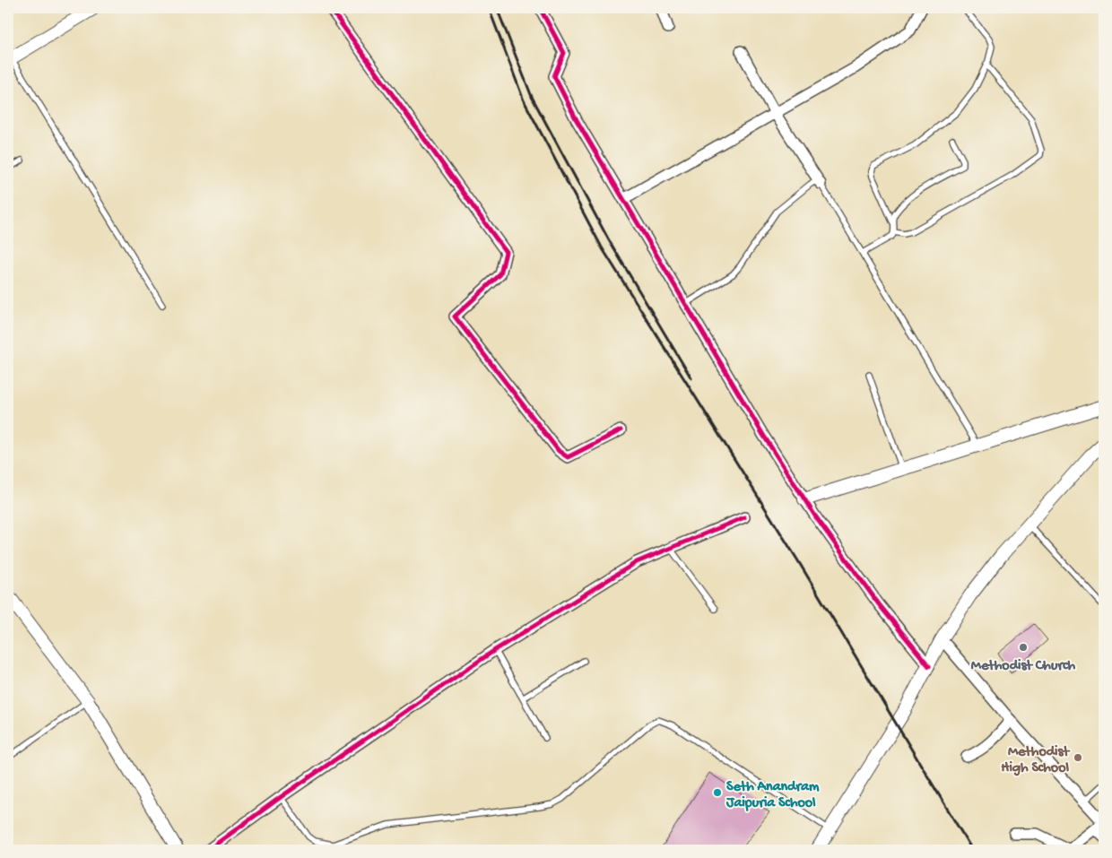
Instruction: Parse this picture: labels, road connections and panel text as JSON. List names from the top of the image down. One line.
{"places":["Methodist Church","Methodist High School","Seth Anandram Jaipuria School"]}
